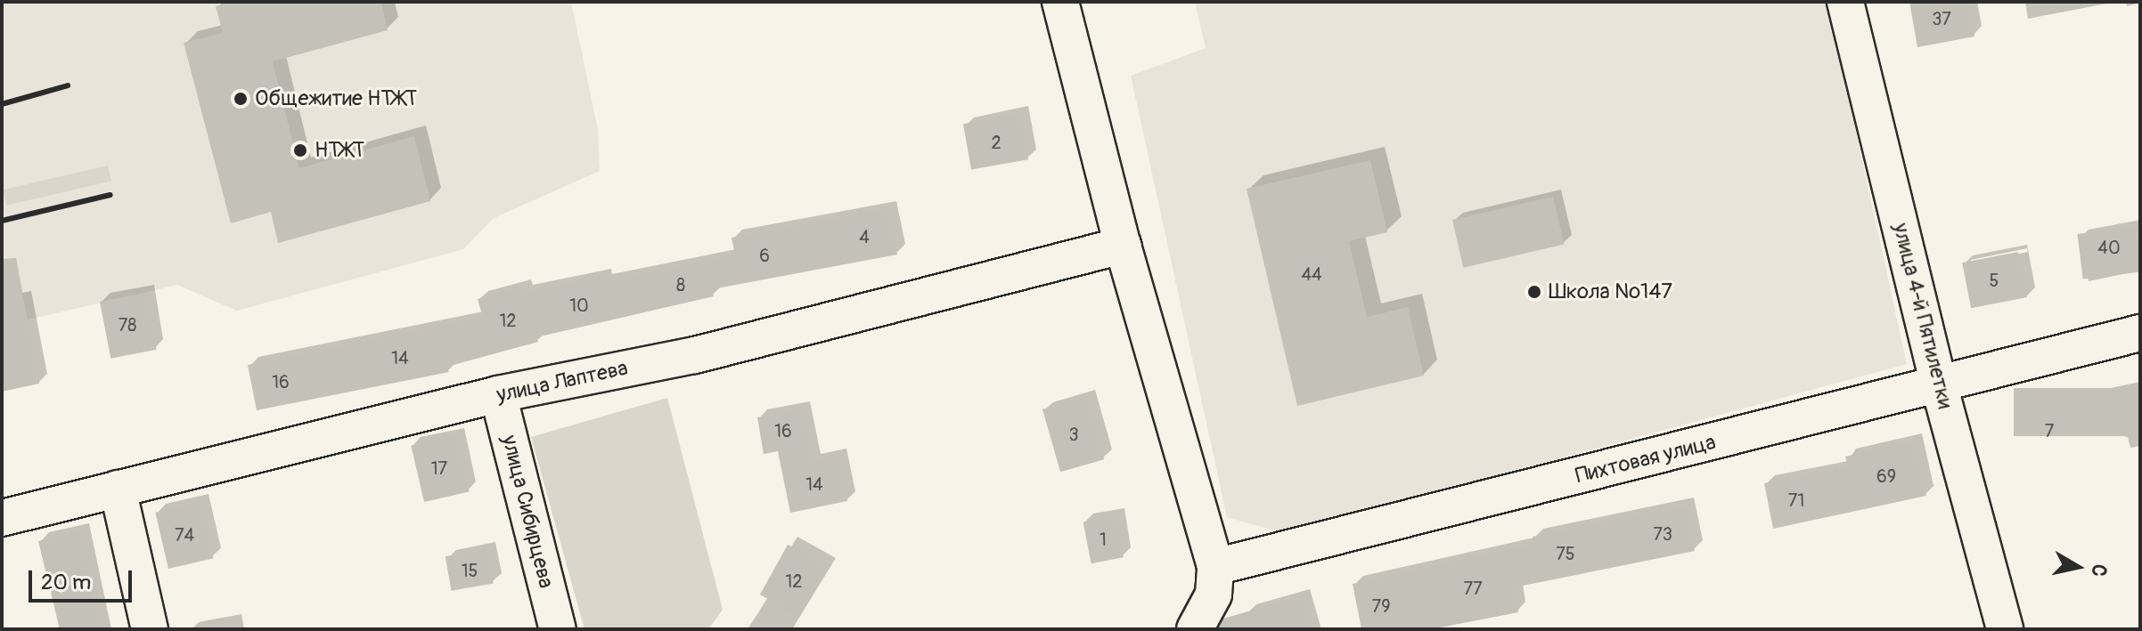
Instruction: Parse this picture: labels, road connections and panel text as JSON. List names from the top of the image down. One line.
{"streets":{"street":["улица 4-й Пятилетки","улица Лаптева","Пихтовая улица","улица Сибирцева"]},"crossings":[["улица 4-й Пятилетки","Пихтовая улица"],["улица Лаптева","улица Сибирцева"]],"places":["Общежитие НТЖТ","НТЖТ","Школа №147"],"house_numbers":["37","2","4","40","6","44","5","8","10","12","78","14","16","16","7","3","17","69","14","71","73","74","1","75","15","12","77","79"],"scale_bar":"20 m","north":"right"}
